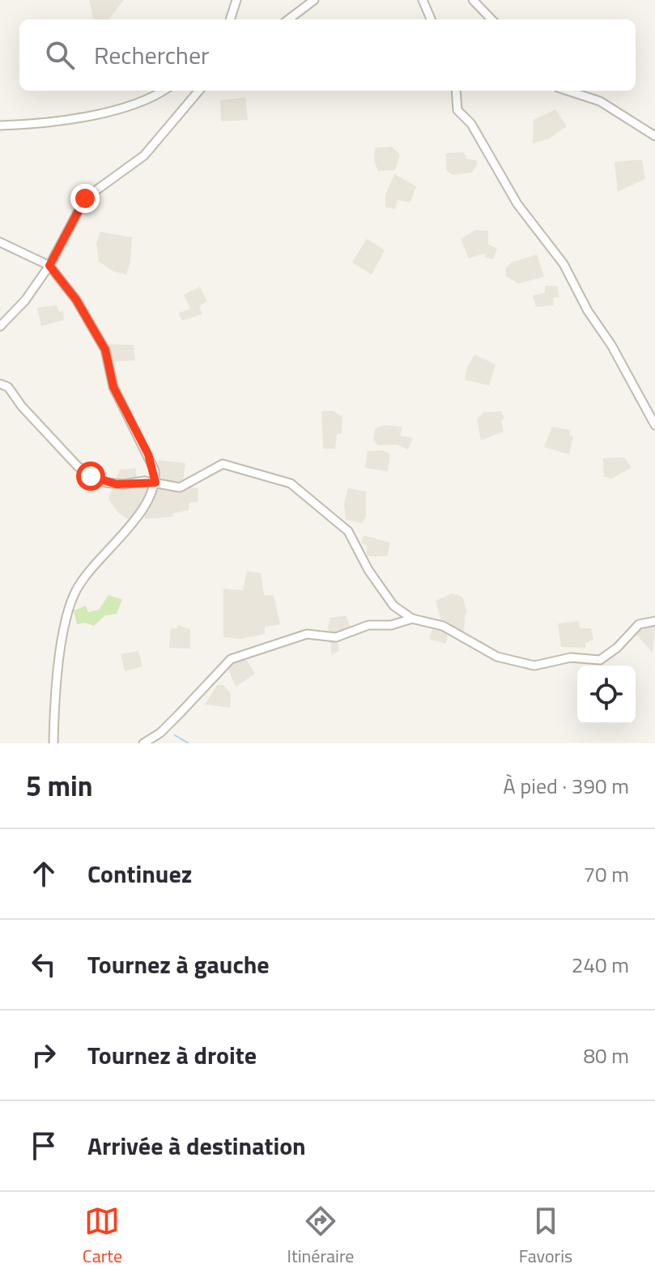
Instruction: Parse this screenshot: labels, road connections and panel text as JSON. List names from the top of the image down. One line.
{"page":{"search":"Rechercher","heading":["5 min","À pied · 390 m"],"list":[["Continuez","70 m"],["Tournez à gauche","240 m"],["Tournez à droite","80 m"],"Arrivée à destination"],"nav":["Carte","Itinéraire","Favoris"]}}
